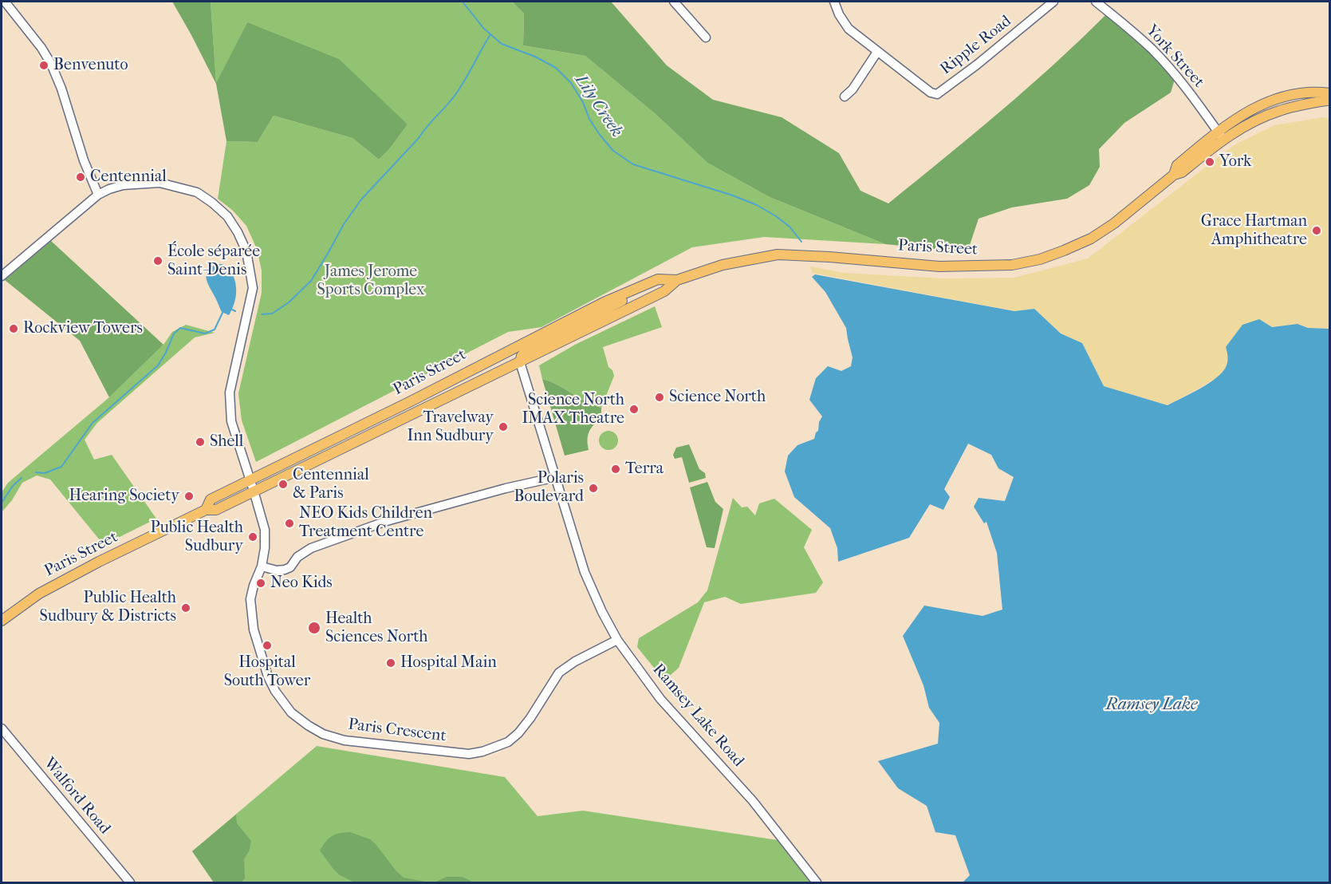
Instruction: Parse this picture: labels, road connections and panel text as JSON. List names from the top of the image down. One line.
{"streets":{"main road":["Paris Street"],"street":["Ripple Road","York Street","Ramsey Lake Road","Paris Crescent","Walford Road"]},"crossings":[["York Street","Paris Street"],["Paris Street","Ramsey Lake Road"],["Paris Street","Paris Crescent"],["Ramsey Lake Road","Paris Crescent"]],"water":["Lily Creek","Ramsey Lake"],"parks":["James Jerome Sports Complex"],"places":["Benvenuto","York","Centennial","Grace Hartman Amphitheatre","École séparée Saint-Denis","Rockview Towers","Science North","Science North IMAX Theatre","Travelway Inn Sudbury","Shell","Terra","Centennial & Paris","Polaris Boulevard","Hearing Society","NEO Kids Children Treatment Centre","Public Health Sudbury","Neo Kids","Public Health Sudbury & Districts","Health Sciences North","Hospital South Tower","Hospital Main"]}
